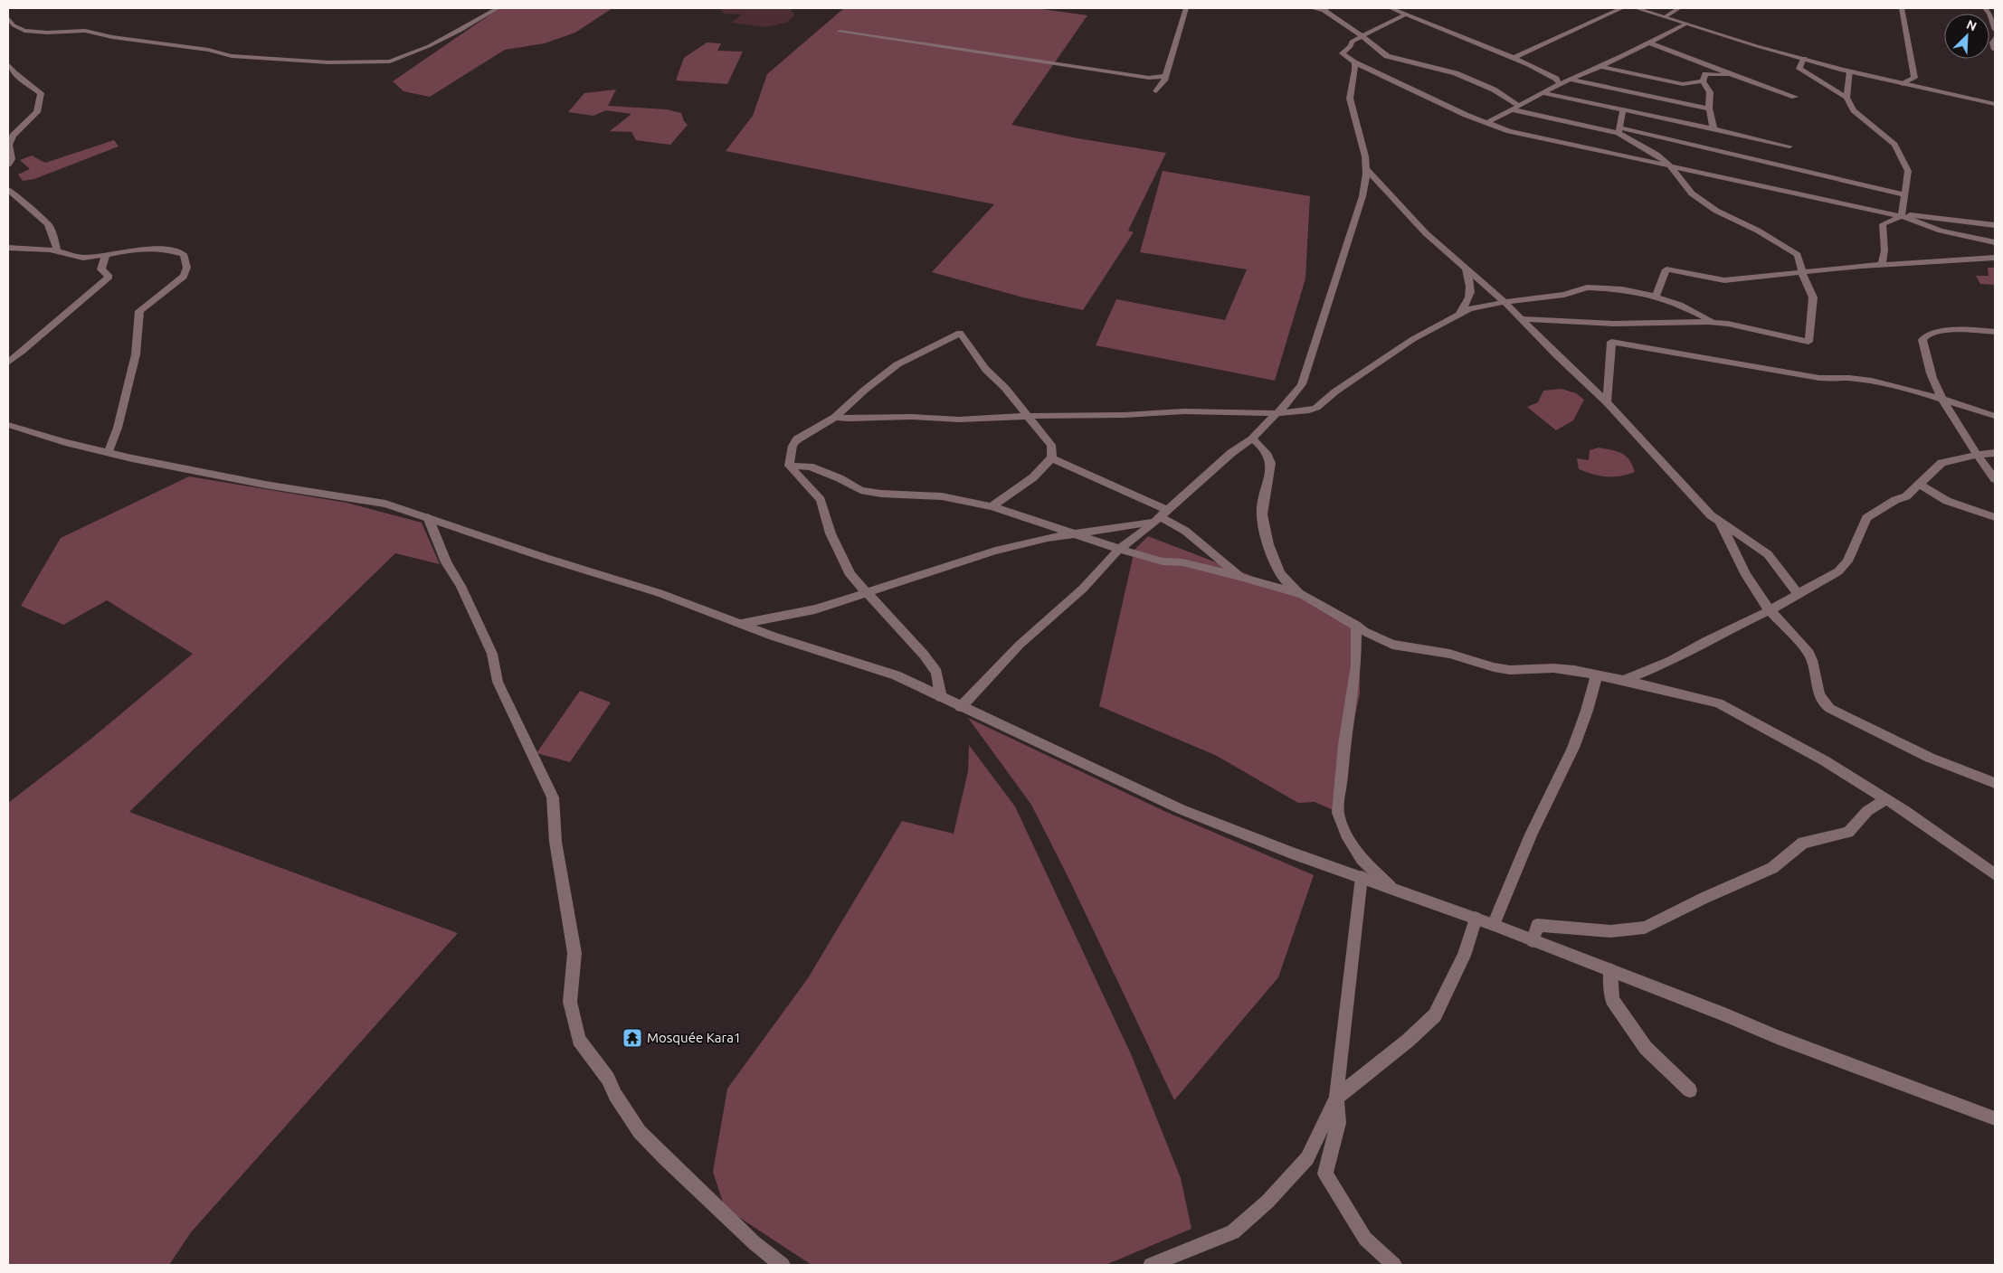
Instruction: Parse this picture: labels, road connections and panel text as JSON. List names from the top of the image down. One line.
{"places":{"temple":["Mosquée Kara1"]},"north":"top right"}
